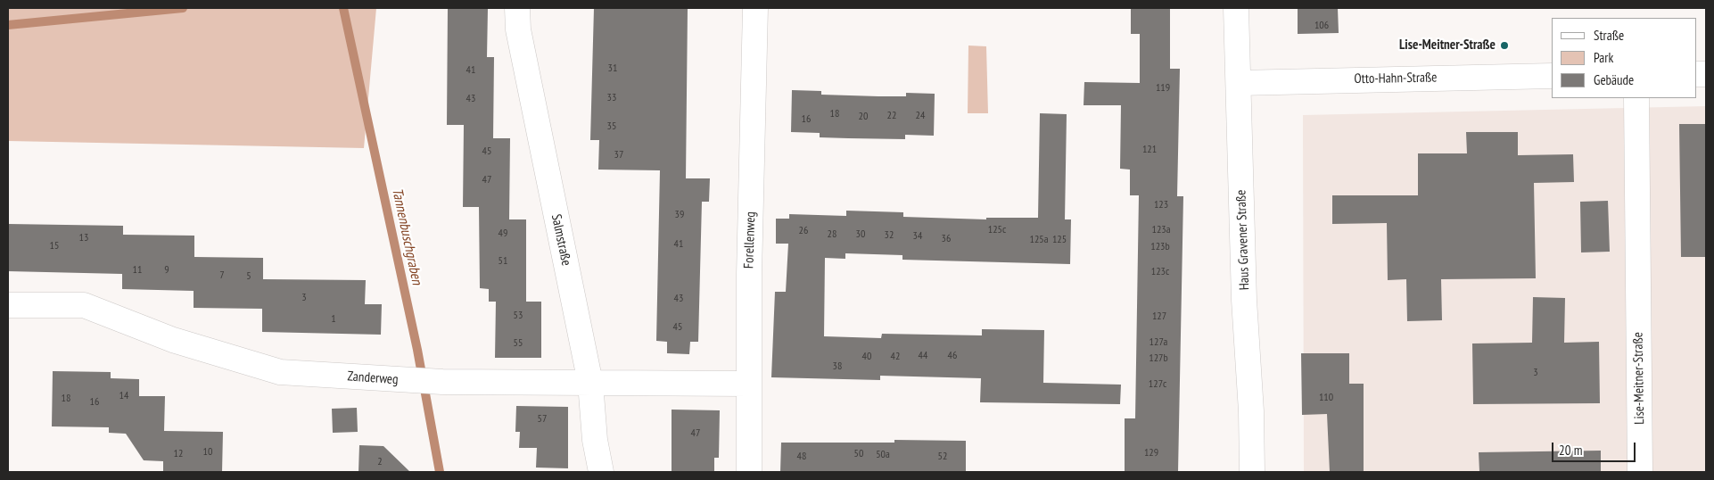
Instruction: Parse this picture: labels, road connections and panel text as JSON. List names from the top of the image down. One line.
{"streets":{"street":["Otto-Hahn-Straße","Salmstraße","Forellenweg","Haus Gravener Straße","Zanderweg","Lise-Meitner-Straße"]},"crossings":[["Otto-Hahn-Straße","Haus Gravener Straße"],["Salmstraße","Zanderweg"],["Forellenweg","Zanderweg"]],"water":["Tannenbuschgraben"],"places":["Lise-Meitner-Straße"],"house_numbers":["106","31","41","119","33","43","18","22","24","20","16","35","121","45","37","47","123","39","125c","123a","26","49","28","30","32","34","13","36","125a","125","41","15","123b","51","11","9","123c","7","5","3","43","53","127","1","45","127a","55","44","46","40","42","127b","38","3","127c","14","110","18","16","57","47","10","129","12","50","50a","48","52","2"],"legend":["Straße","Park","Gebäude"],"scale_bar":"20 m"}
